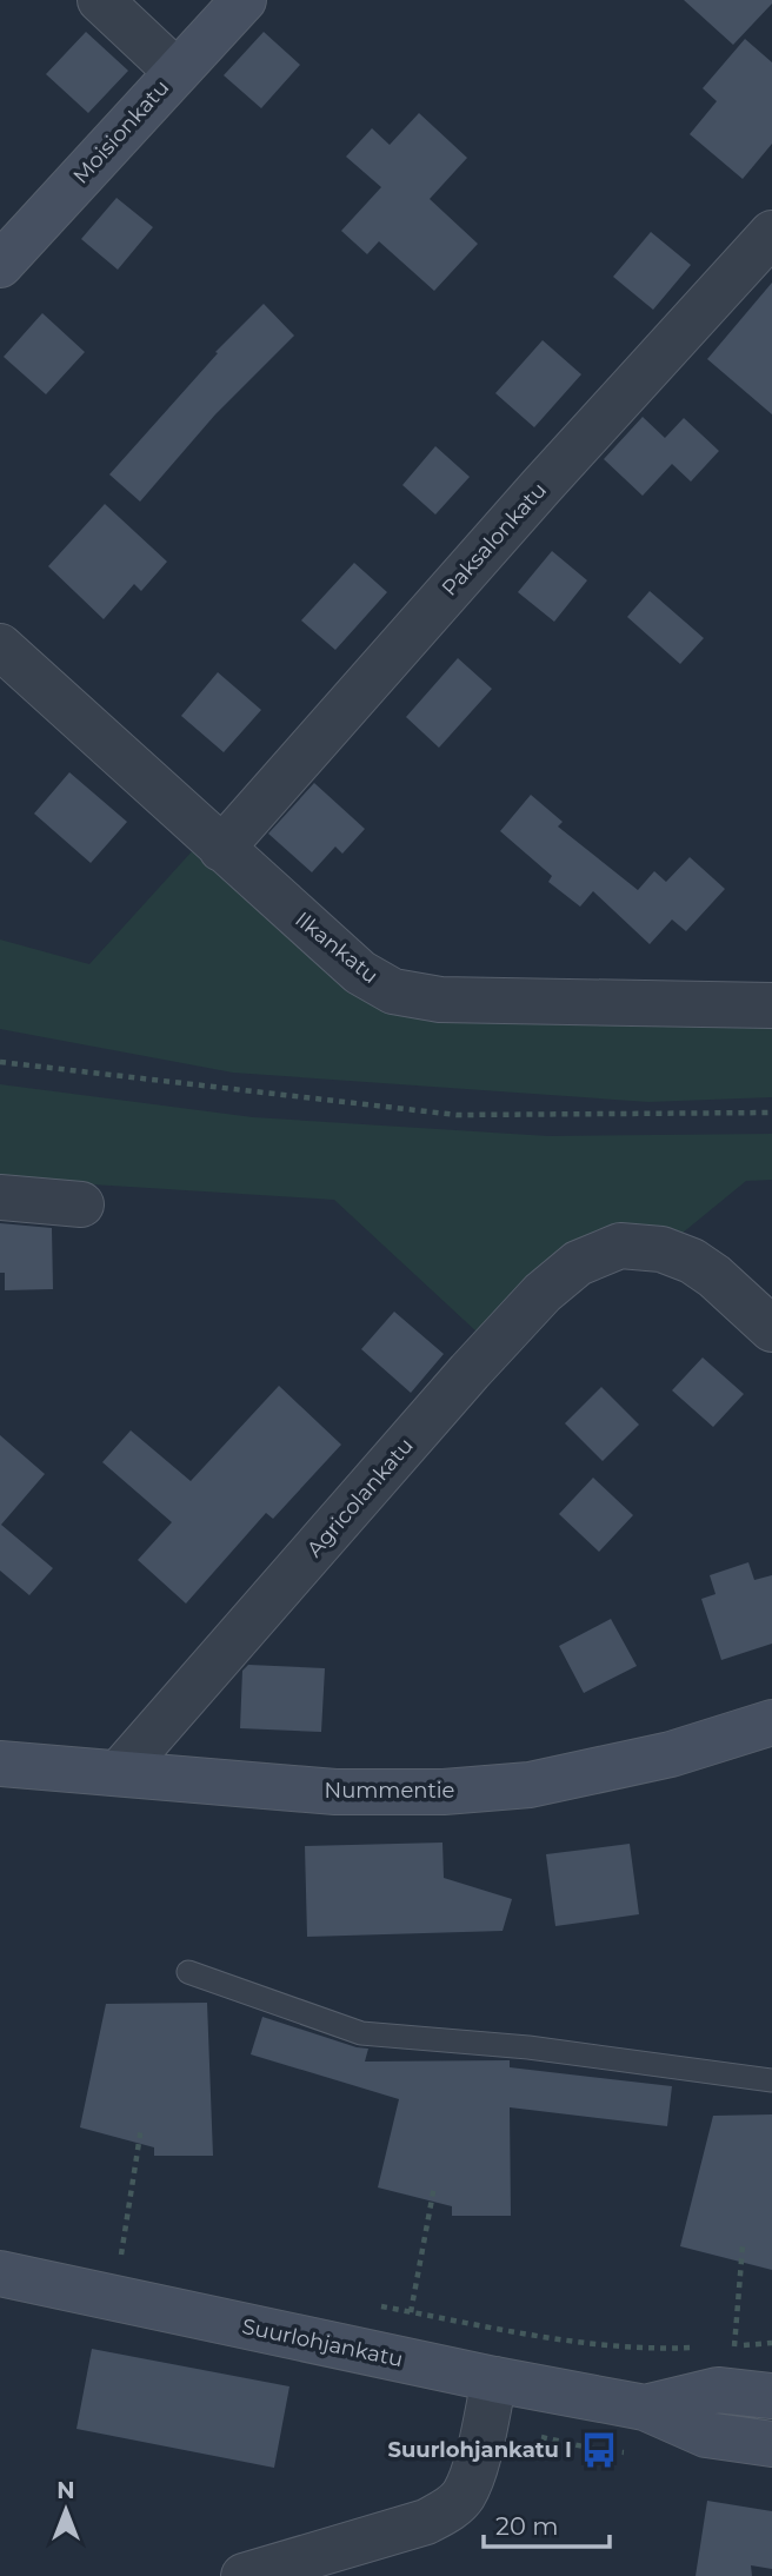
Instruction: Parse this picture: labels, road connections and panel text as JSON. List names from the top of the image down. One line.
{"streets":{"street":["Moisionkatu","Paksalonkatu","Ilkankatu","Agricolankatu","Nummentie","Suurlohjankatu"]},"crossings":[["Paksalonkatu","Ilkankatu"],["Agricolankatu","Nummentie"]],"places":{"bus stop":["Suurlohjankatu I"]},"scale_bar":"20 m","north":"top"}
